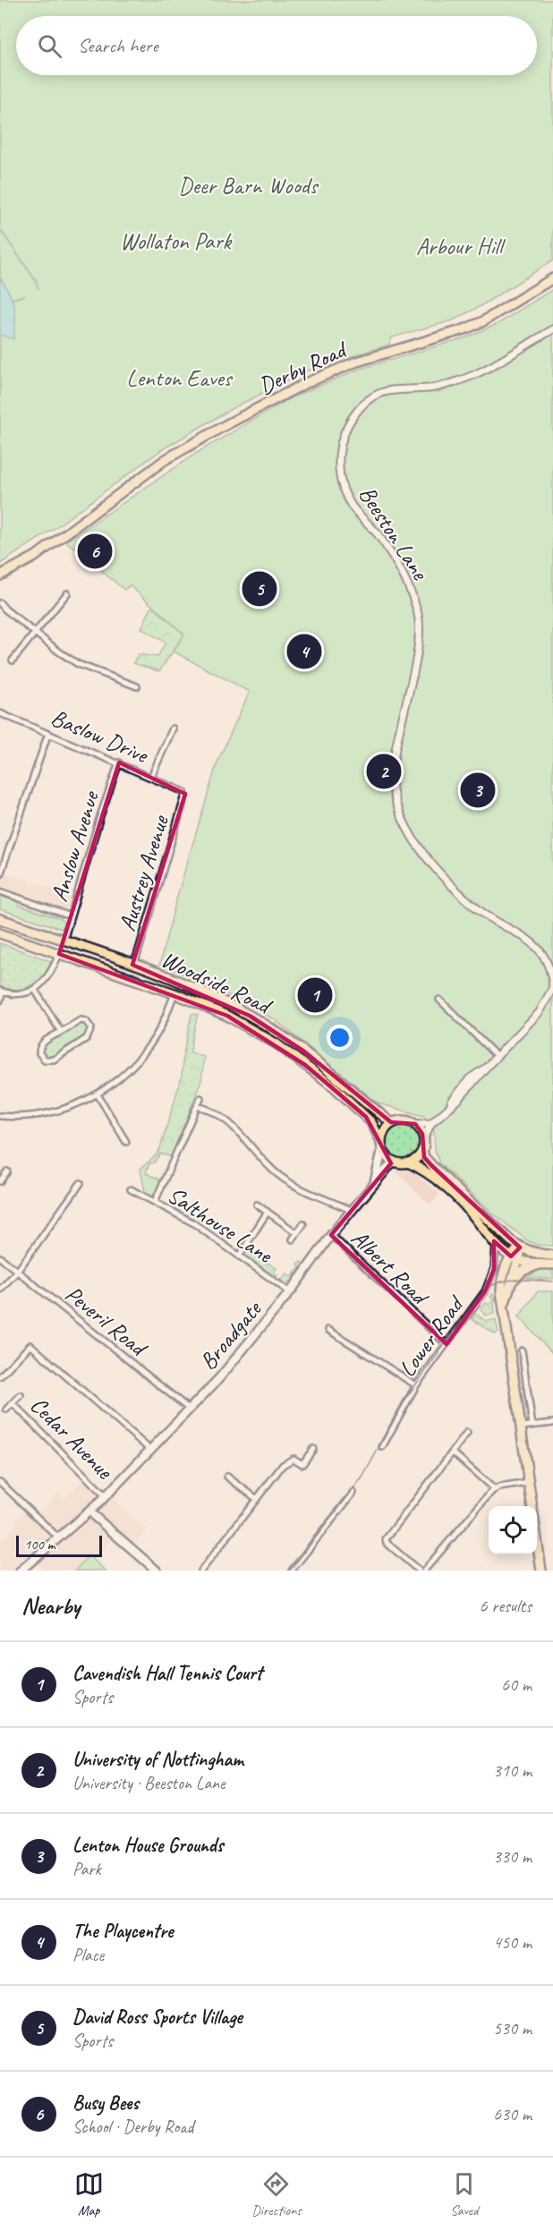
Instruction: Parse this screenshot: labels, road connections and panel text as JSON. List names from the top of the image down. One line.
{"streets":{"main road":["Derby Road","Woodside Road","Broadgate"],"street":["Beeston Lane","Baslow Drive","Anslow Avenue","Austrey Avenue","Salthouse Lane","Albert Road","Peveril Road","Lower Road","Cedar Avenue"]},"crossings":[["Beeston Lane","Woodside Road"],["Beeston Lane","Broadgate"],["Baslow Drive","Anslow Avenue"],["Baslow Drive","Austrey Avenue"],["Anslow Avenue","Woodside Road"],["Austrey Avenue","Woodside Road"],["Woodside Road","Broadgate"],["Salthouse Lane","Broadgate"],["Albert Road","Broadgate"],["Albert Road","Lower Road"],["Peveril Road","Broadgate"],["Broadgate","Cedar Avenue"]],"parks":["Deer Barn Woods","Wollaton Park","Arbour Hill","Lenton Eaves"],"scale_bar":"100 m","page":{"search":"Search here","pins":["6","5","4","2","3","1"],"scale":"100 m","heading":["Nearby","6 results"],"list":[{"mark":"1","name":"Cavendish Hall Tennis Court","note":"Sports","value":"60 m"},{"mark":"2","name":"University of Nottingham","note":"University · Beeston Lane","value":"310 m"},{"mark":"3","name":"Lenton House Grounds","note":"Park","value":"330 m"},{"mark":"4","name":"The Playcentre","note":"Place","value":"450 m"},{"mark":"5","name":"David Ross Sports Village","note":"Sports","value":"530 m"},{"mark":"6","name":"Busy Bees","note":"School · Derby Road","value":"630 m"}],"nav":["Map","Directions","Saved"]}}
